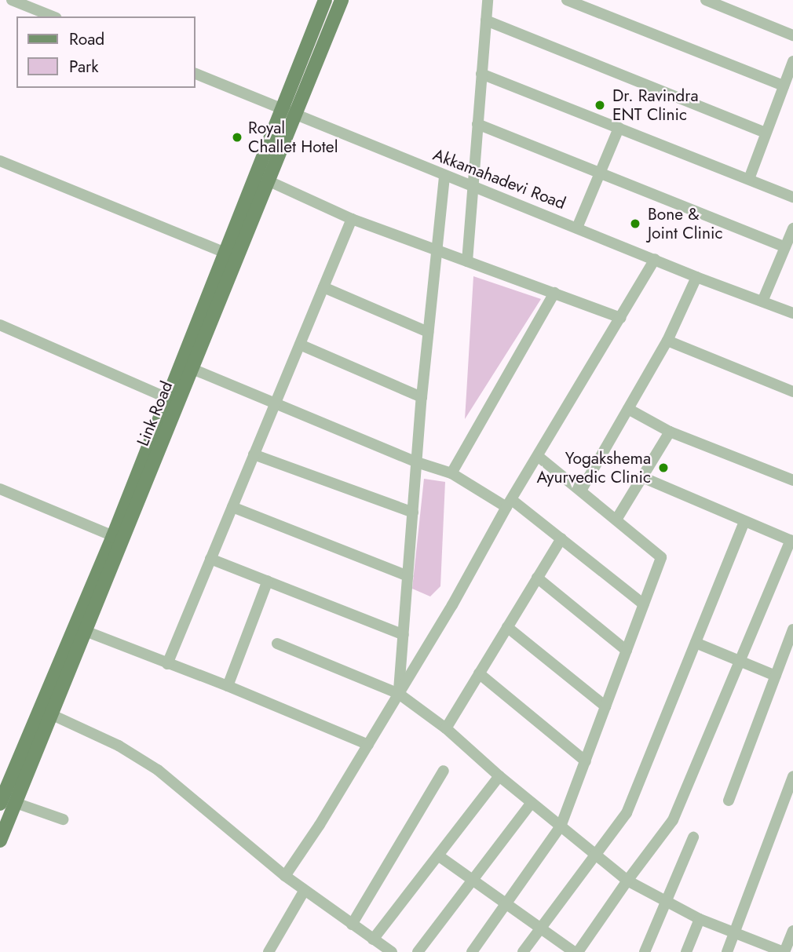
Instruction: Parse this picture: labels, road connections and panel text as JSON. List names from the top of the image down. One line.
{"streets":{"main road":["Link Road"],"street":["Akkamahadevi Road"]},"crossings":[["Akkamahadevi Road","Link Road"]],"places":["Dr. Ravindra ENT Clinic","Royal Challet Hotel","Bone & Joint Clinic","Yogakshema Ayurvedic Clinic"],"legend":["Road","Park"]}
